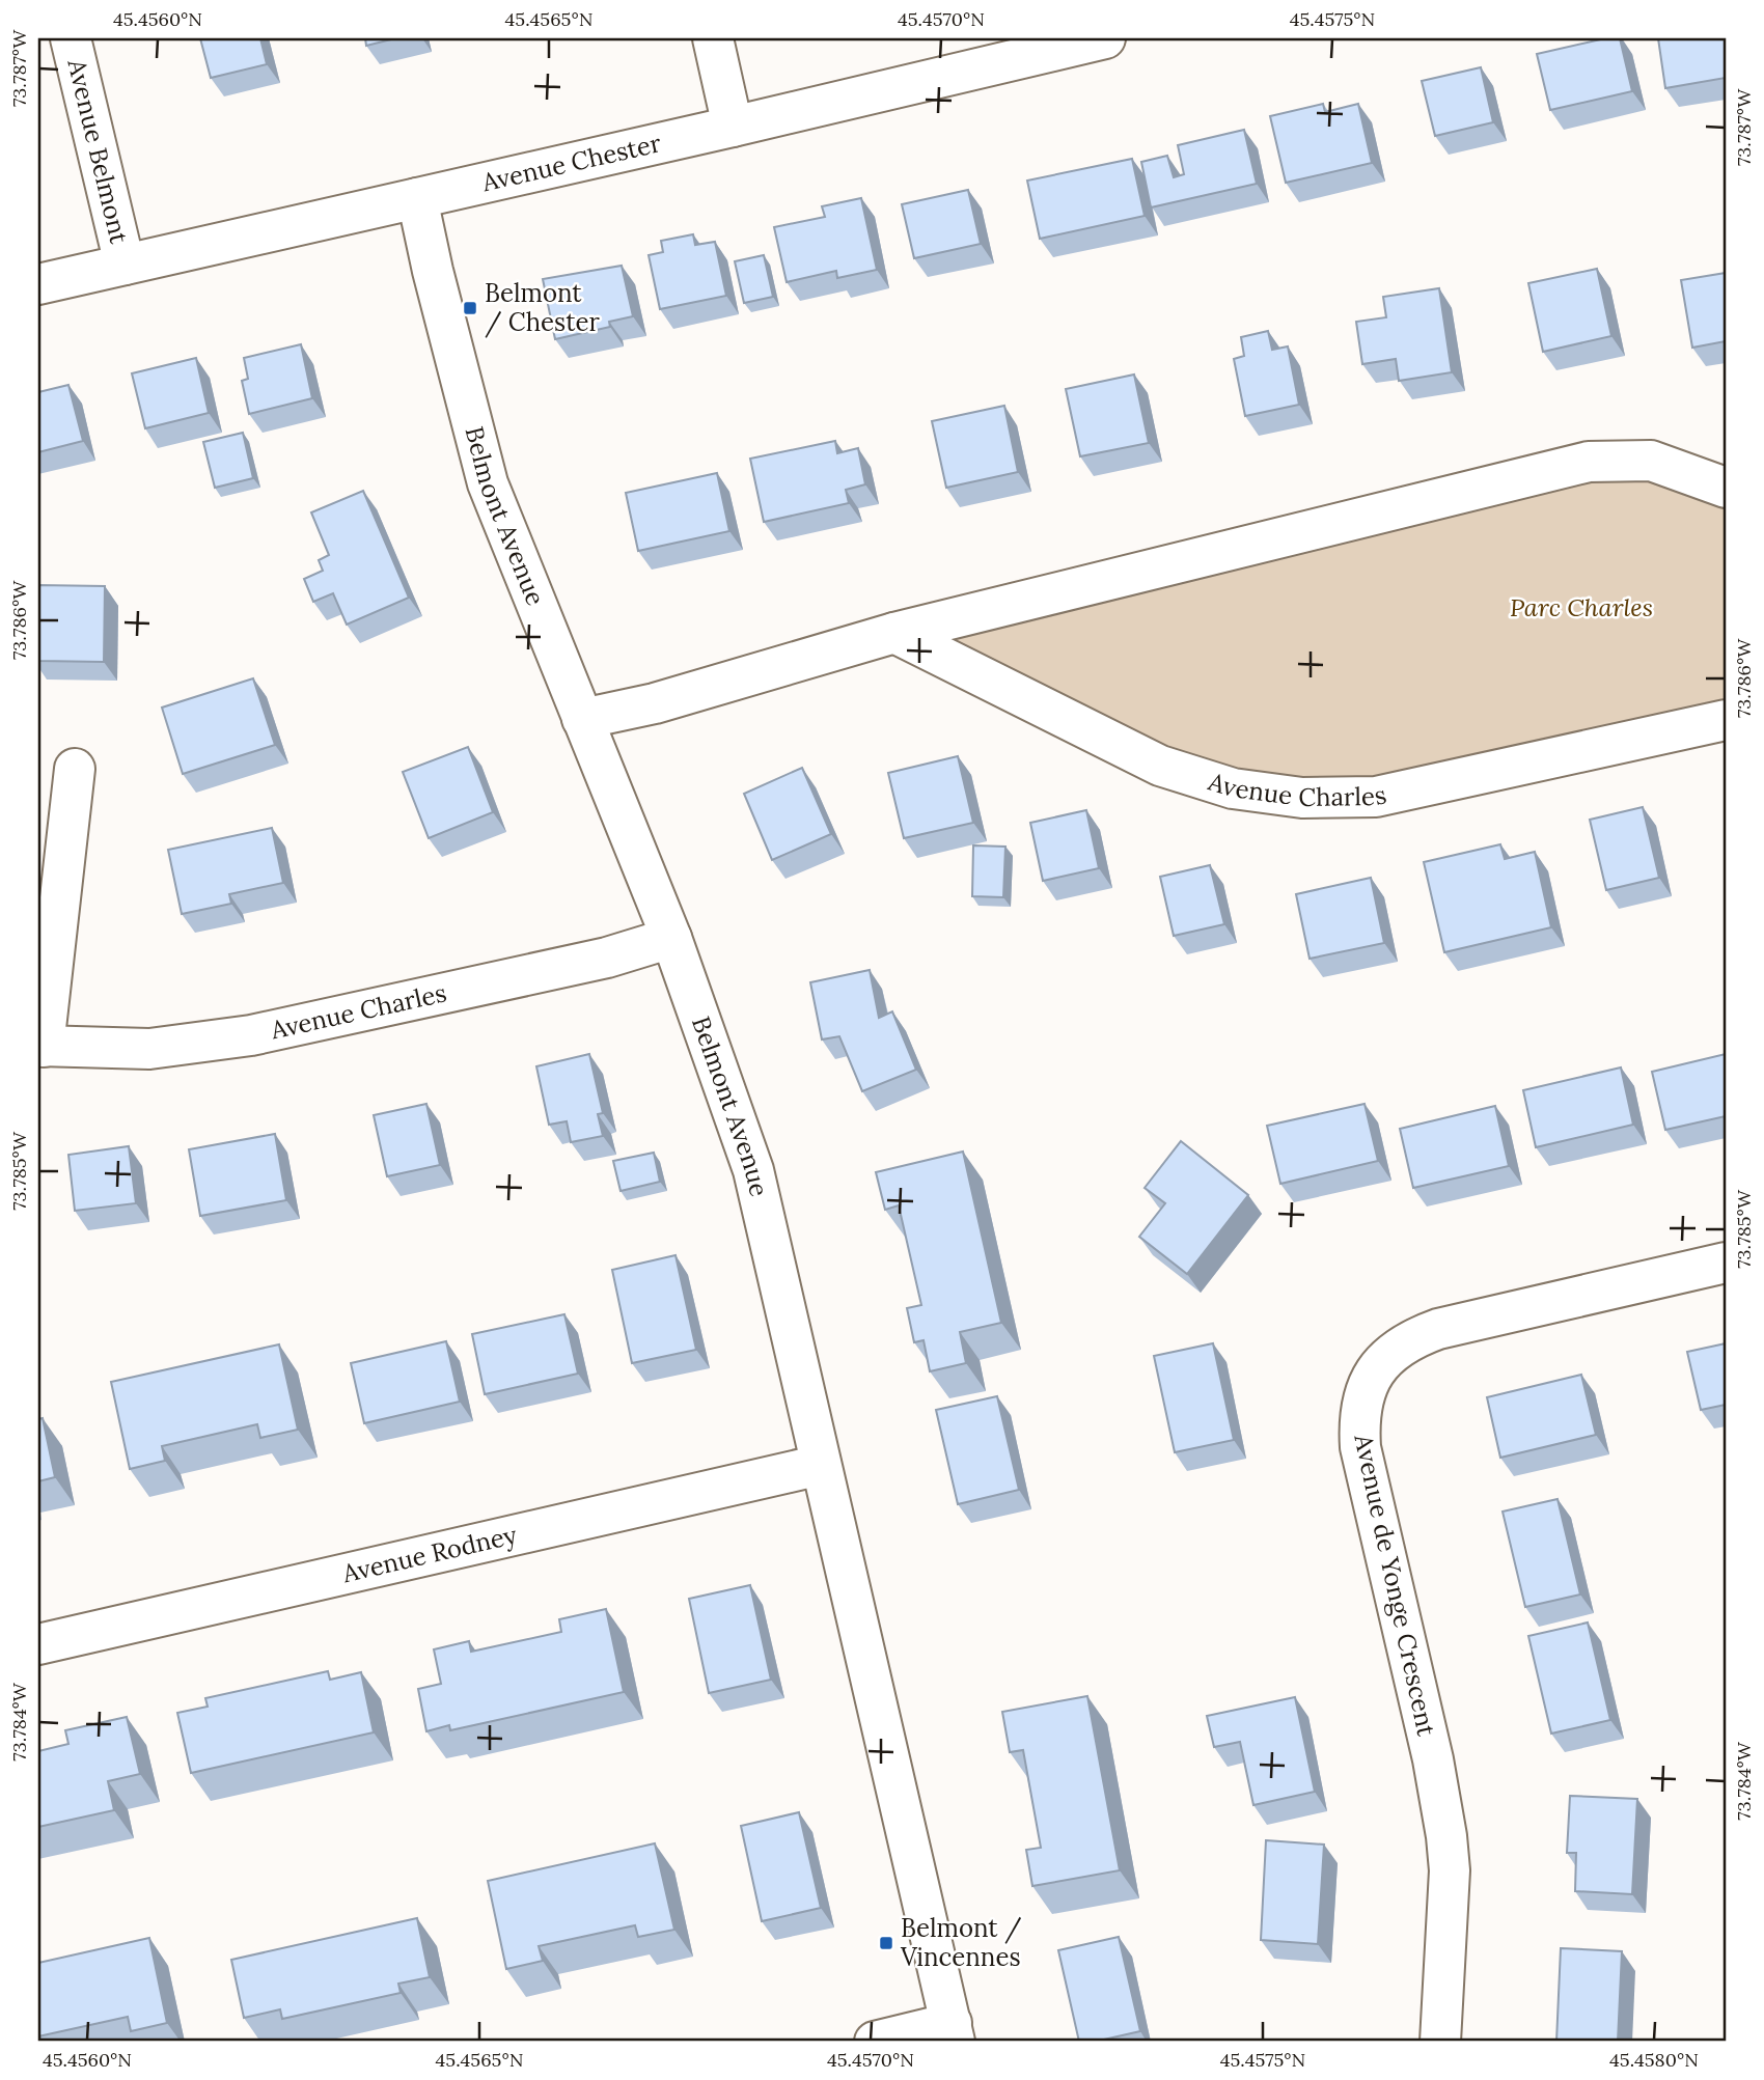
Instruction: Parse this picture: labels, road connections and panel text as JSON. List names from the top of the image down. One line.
{"streets":{"street":["Avenue Belmont","Avenue Chester","Belmont Avenue","Avenue Charles","Avenue Rodney","Avenue de Yonge Crescent"]},"crossings":[["Avenue Belmont","Avenue Chester"],["Avenue Chester","Belmont Avenue"],["Belmont Avenue","Avenue Charles"],["Belmont Avenue","Avenue Rodney"]],"parks":["Parc Charles"],"places":{"transit":["Belmont / Chester","Belmont / Vincennes"]},"coordinates":["45.4560°N","45.4565°N","45.4570°N","45.4575°N","73.787°W","73.786°W","73.785°W","73.784°W","45.4580°N"]}
